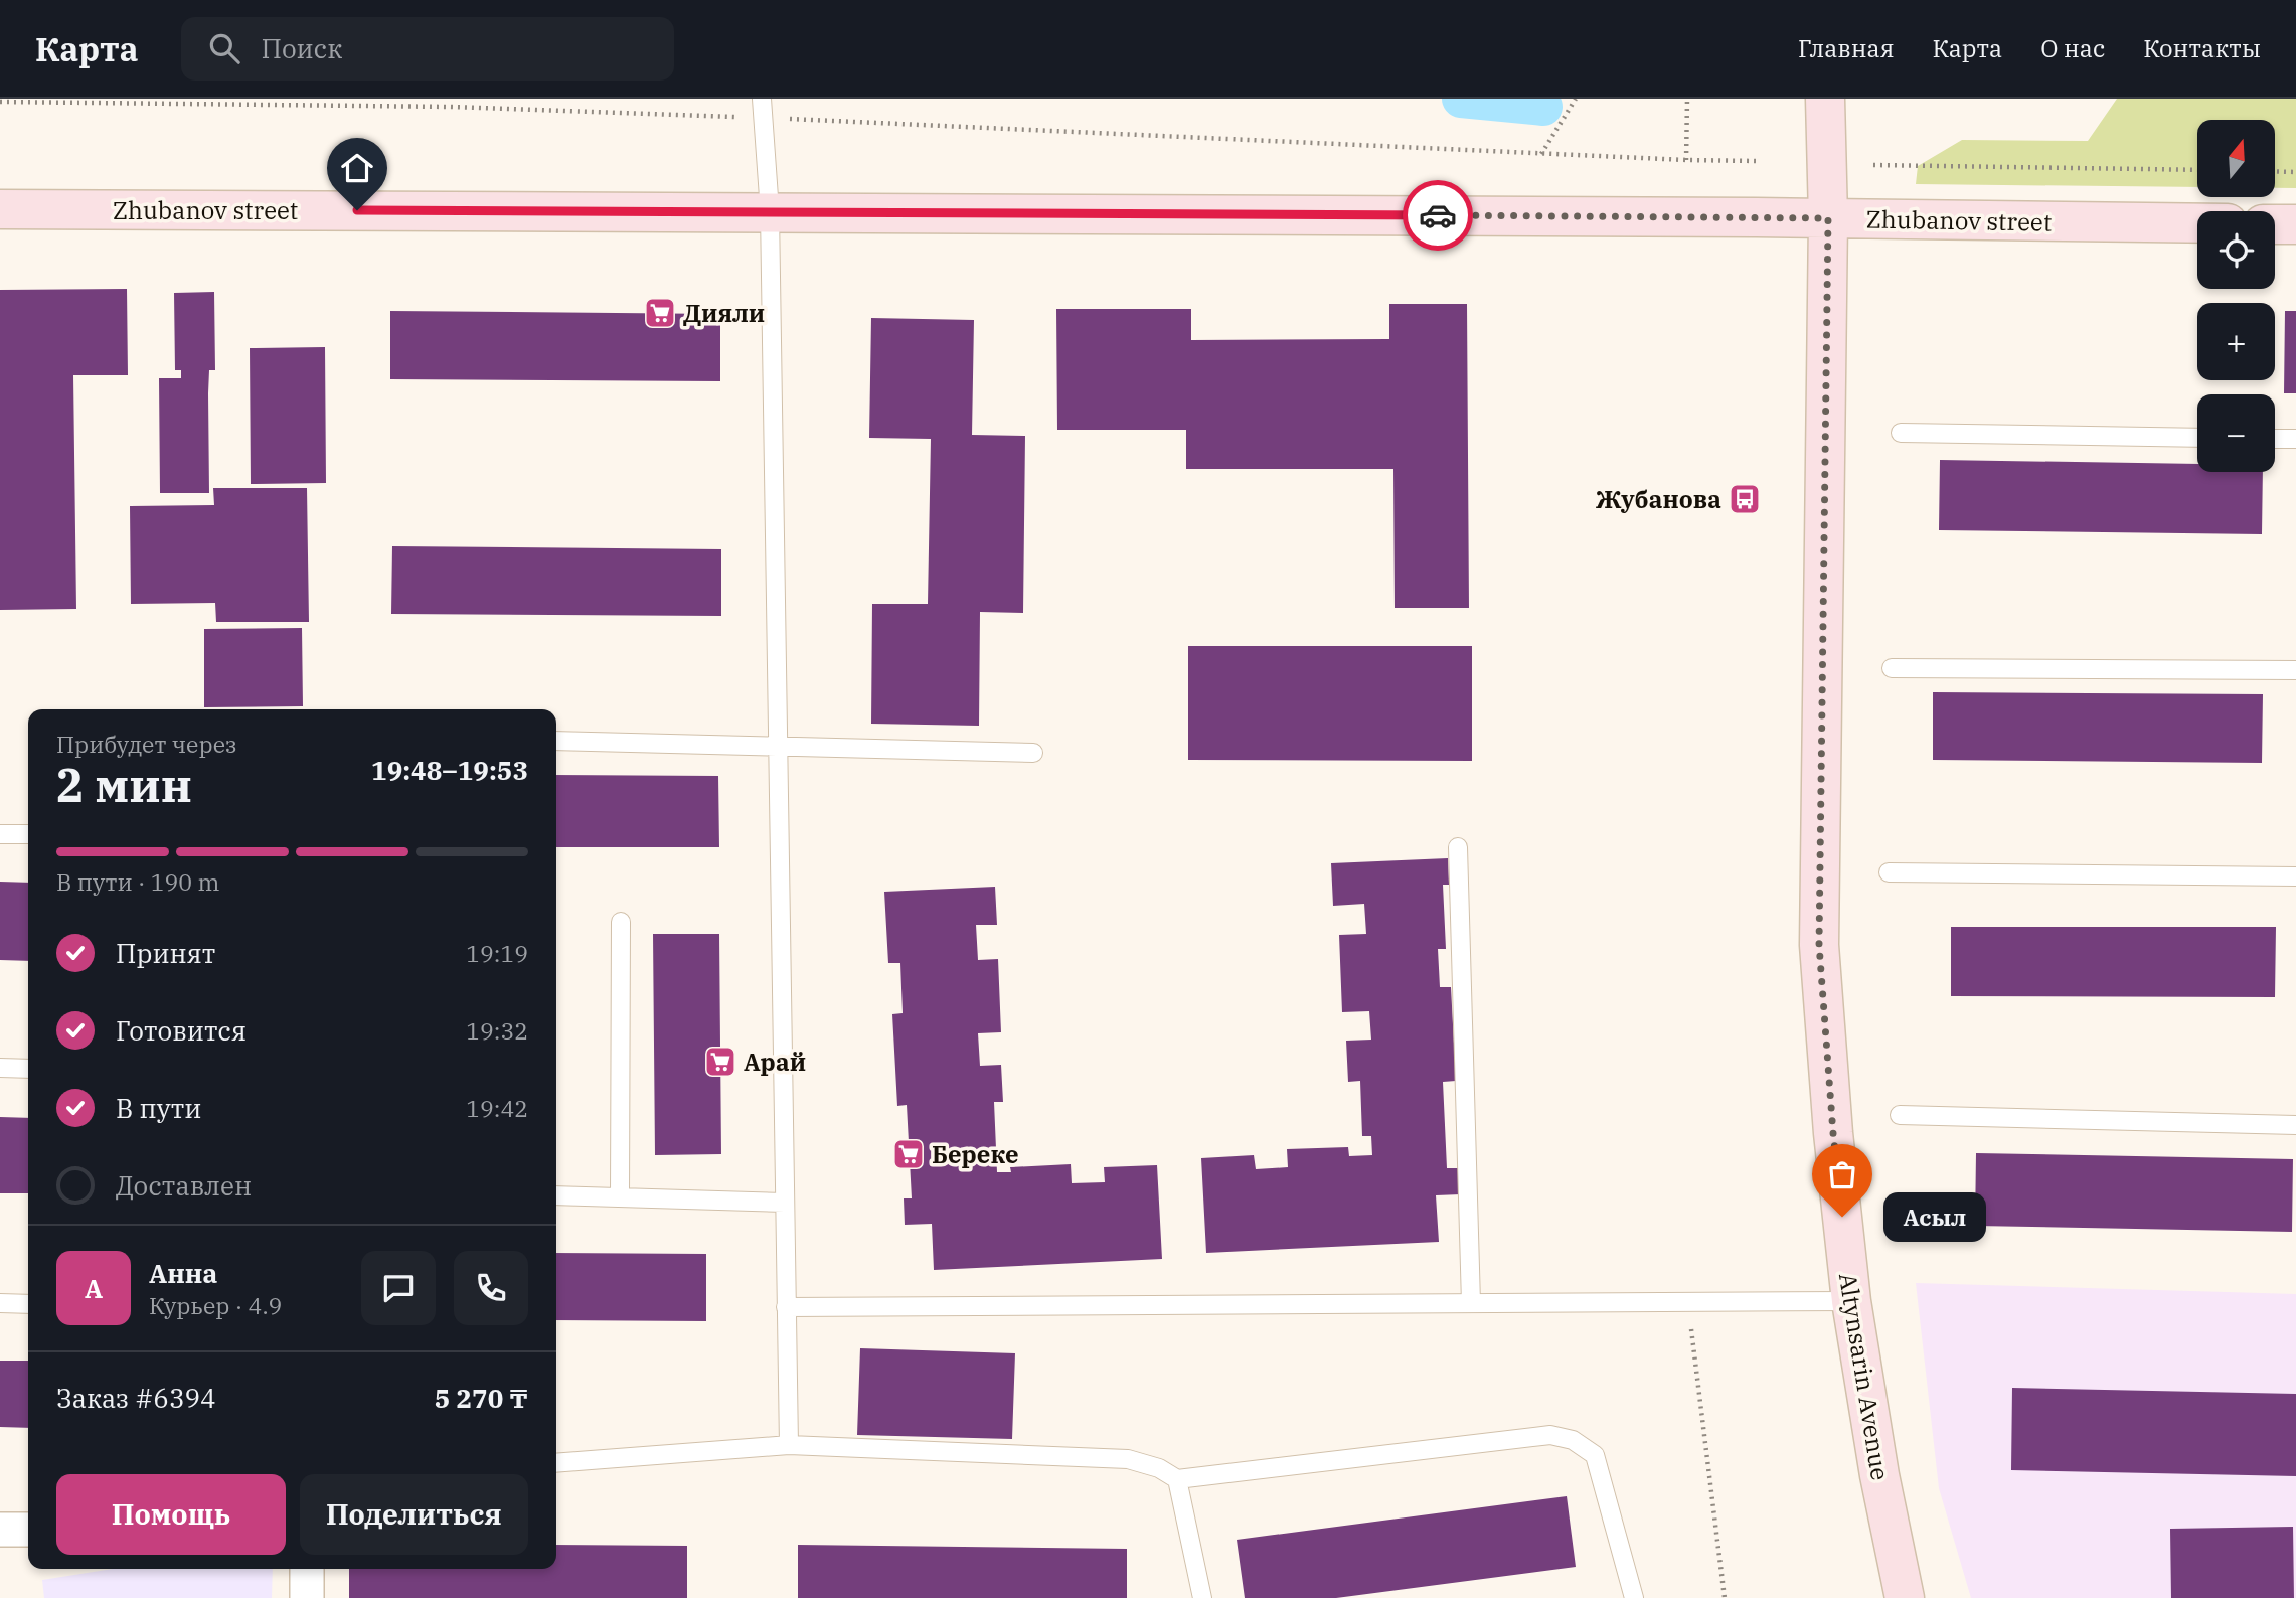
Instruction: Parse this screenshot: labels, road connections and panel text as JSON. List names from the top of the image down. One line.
{"streets":{"main road":["Zhubanov street","Altynsarin Avenue"]},"crossings":[["Zhubanov street","Altynsarin Avenue"]],"places":{"supermarket":["Дияли","Арай","Береке"],"bus stop":["Жубанова"],"other":["Асыл"]},"north":"top","page":{"header":"Карта","search":"Поиск","nav":["Главная","Карта","О нас","Контакты"],"map_buttons":["+","−"],"heading":["2 мин","Прибудет через","19:48–19:53"],"panel":["Анна","Курьер · 4.9","Заказ #6394","5 270 ₸"],"bar":"В пути · 190 m","list":[["Принят","19:19"],["Готовится","19:32"],["В пути","19:42"],"Доставлен"],"bubble":"Асыл","round":"А","buttons":["Помощь","Поделиться"]}}
